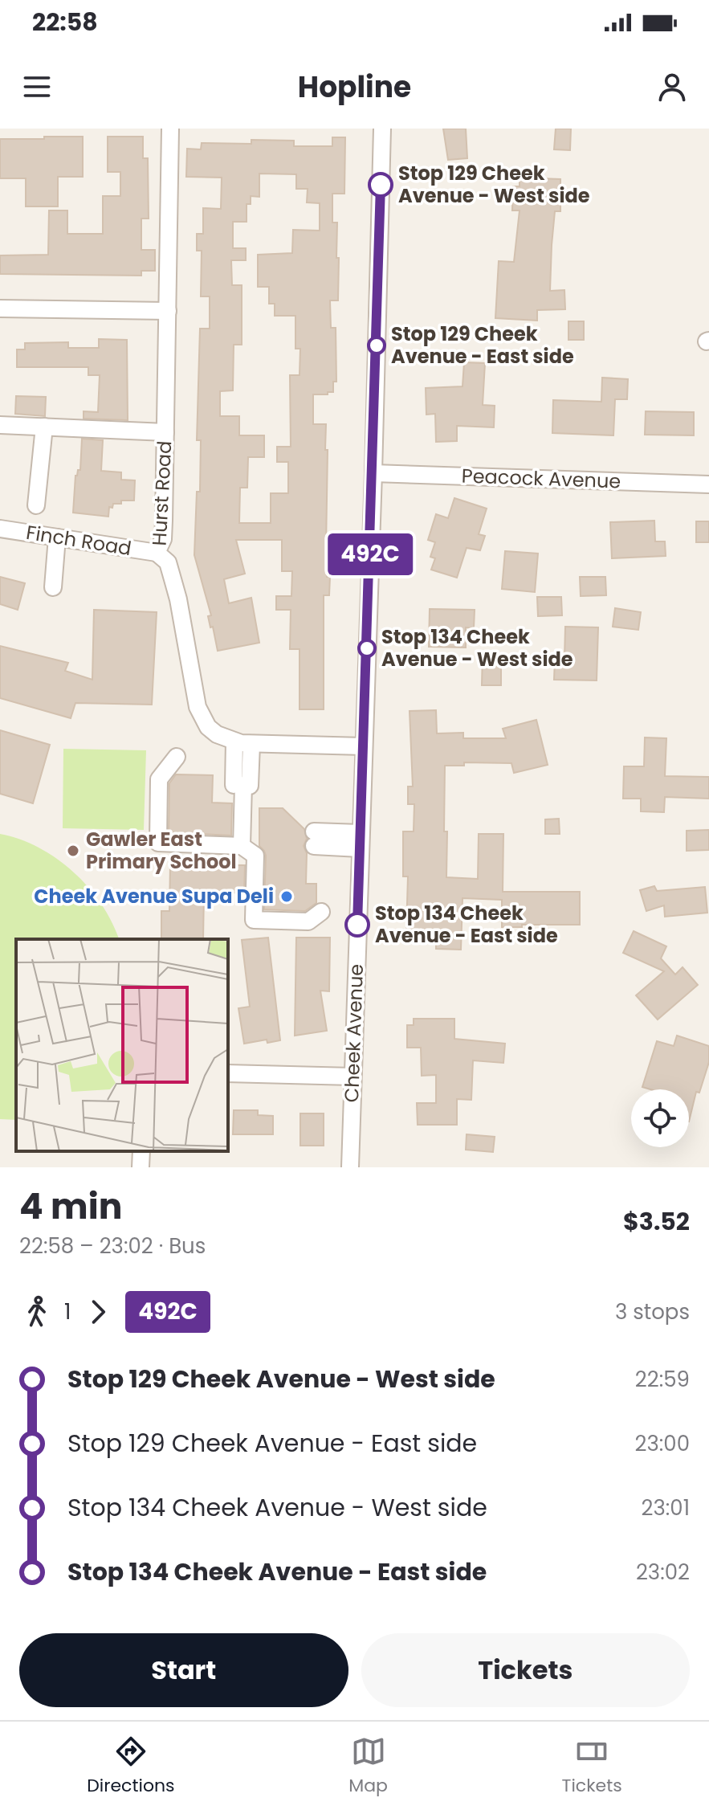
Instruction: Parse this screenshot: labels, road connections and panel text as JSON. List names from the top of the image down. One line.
{"streets":{"street":["Peacock Avenue","Hurst Road","Finch Road","Cheek Avenue"]},"crossings":[["Peacock Avenue","Cheek Avenue"],["Hurst Road","Finch Road"],["Hurst Road","Cheek Avenue"]],"places":["Stop 129 Cheek Avenue - West side","Stop 129 Cheek Avenue - East side","Stop 134 Cheek Avenue - West side","Gawler East Primary School","Cheek Avenue Supa Deli","Stop 134 Cheek Avenue - East side"],"lines":["bus line 492C"],"page":{"status":"22:58","header":"Hopline","on_map":"492C","heading":["4 min","22:58 – 23:02 · Bus","$3.52"],"legs":["1","492C","3 stops"],"list":[{"name":"Stop 129 Cheek Avenue - West side","value":"22:59"},{"name":"Stop 129 Cheek Avenue - East side","value":"23:00"},{"name":"Stop 134 Cheek Avenue - West side","value":"23:01"},{"name":"Stop 134 Cheek Avenue - East side","value":"23:02"}],"buttons":["Start","Tickets"],"tabs":["Directions","Map","Tickets"]}}
